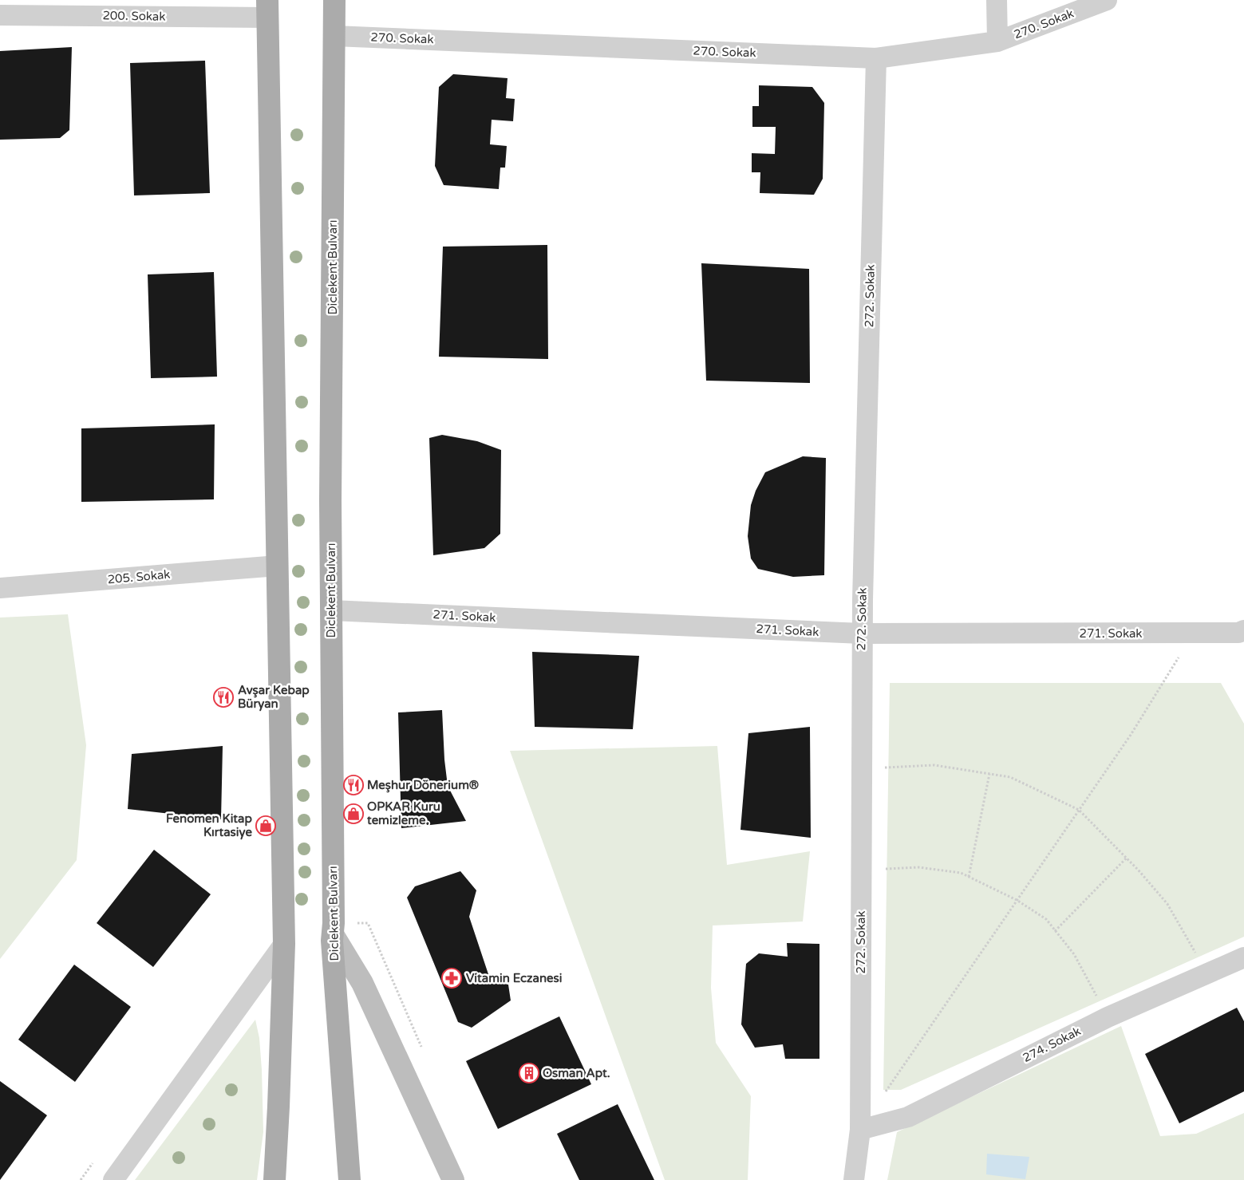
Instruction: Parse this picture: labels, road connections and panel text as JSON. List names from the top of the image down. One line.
{"streets":{"main road":["Diclekent Bulvarı"],"street":["200. Sokak","270. Sokak","272. Sokak","205. Sokak","271. Sokak","274. Sokak"]},"crossings":[["270. Sokak","Diclekent Bulvarı"],["270. Sokak","272. Sokak"],["Diclekent Bulvarı","271. Sokak"],["272. Sokak","271. Sokak"],["272. Sokak","274. Sokak"]],"places":{"restaurant":["Avşar Kebap Büryan","Meşhur Dönerium®"],"shop":["OPKAR Kuru temizleme.","Fenomen Kitap Kırtasiye"],"pharmacy":["Vitamin Eczanesi"],"building":["Osman Apt."]}}
